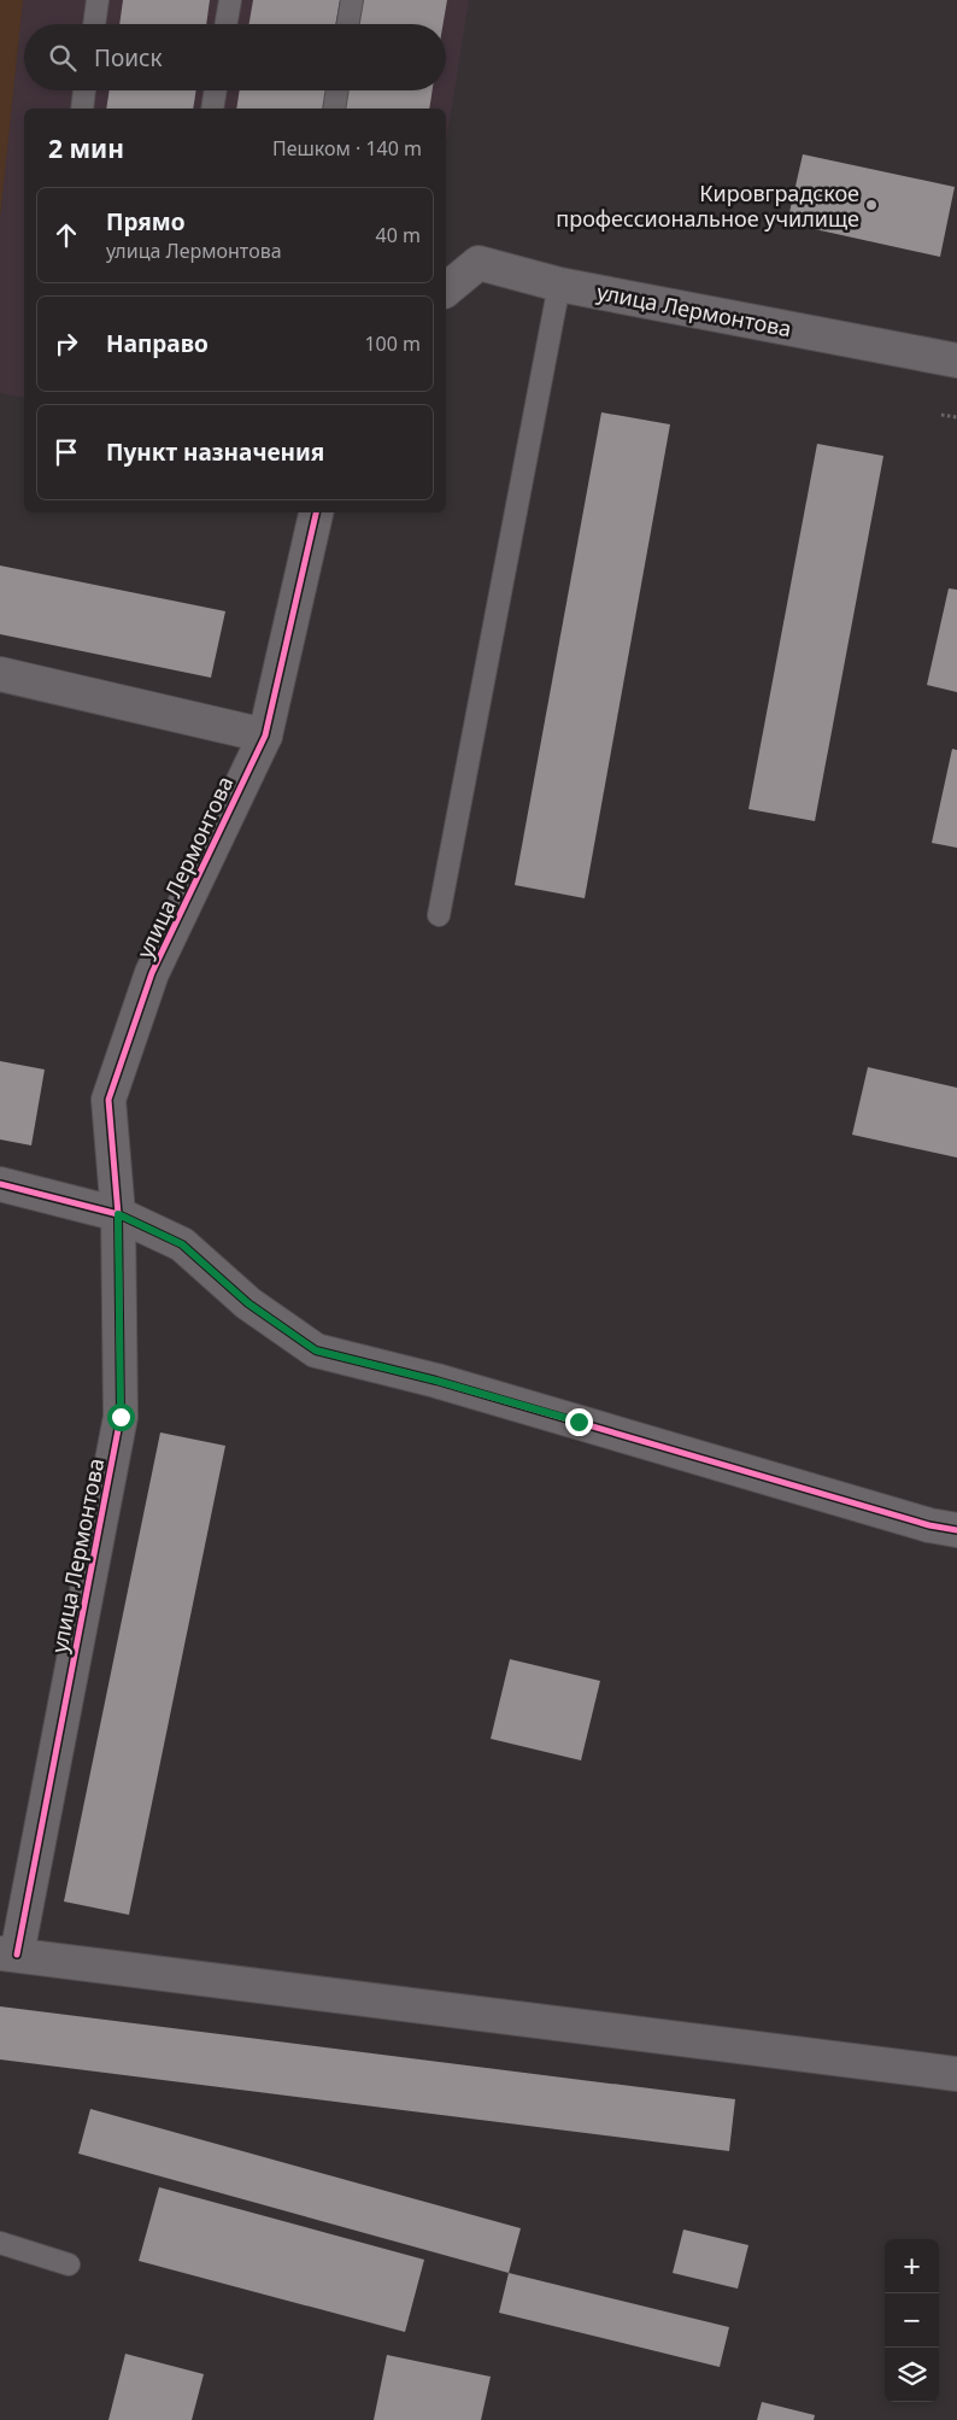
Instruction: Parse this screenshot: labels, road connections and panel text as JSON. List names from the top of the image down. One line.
{"streets":{"street":["улица Лермонтова"]},"places":["Кировградское профессиональное училище"],"page":{"search":"Поиск","heading":["2 мин","Пешком · 140 m"],"list":[["Прямо","улица Лермонтова","40 m"],["Направо","100 m"],"Пункт назначения"],"map_buttons":["+","−"]}}
